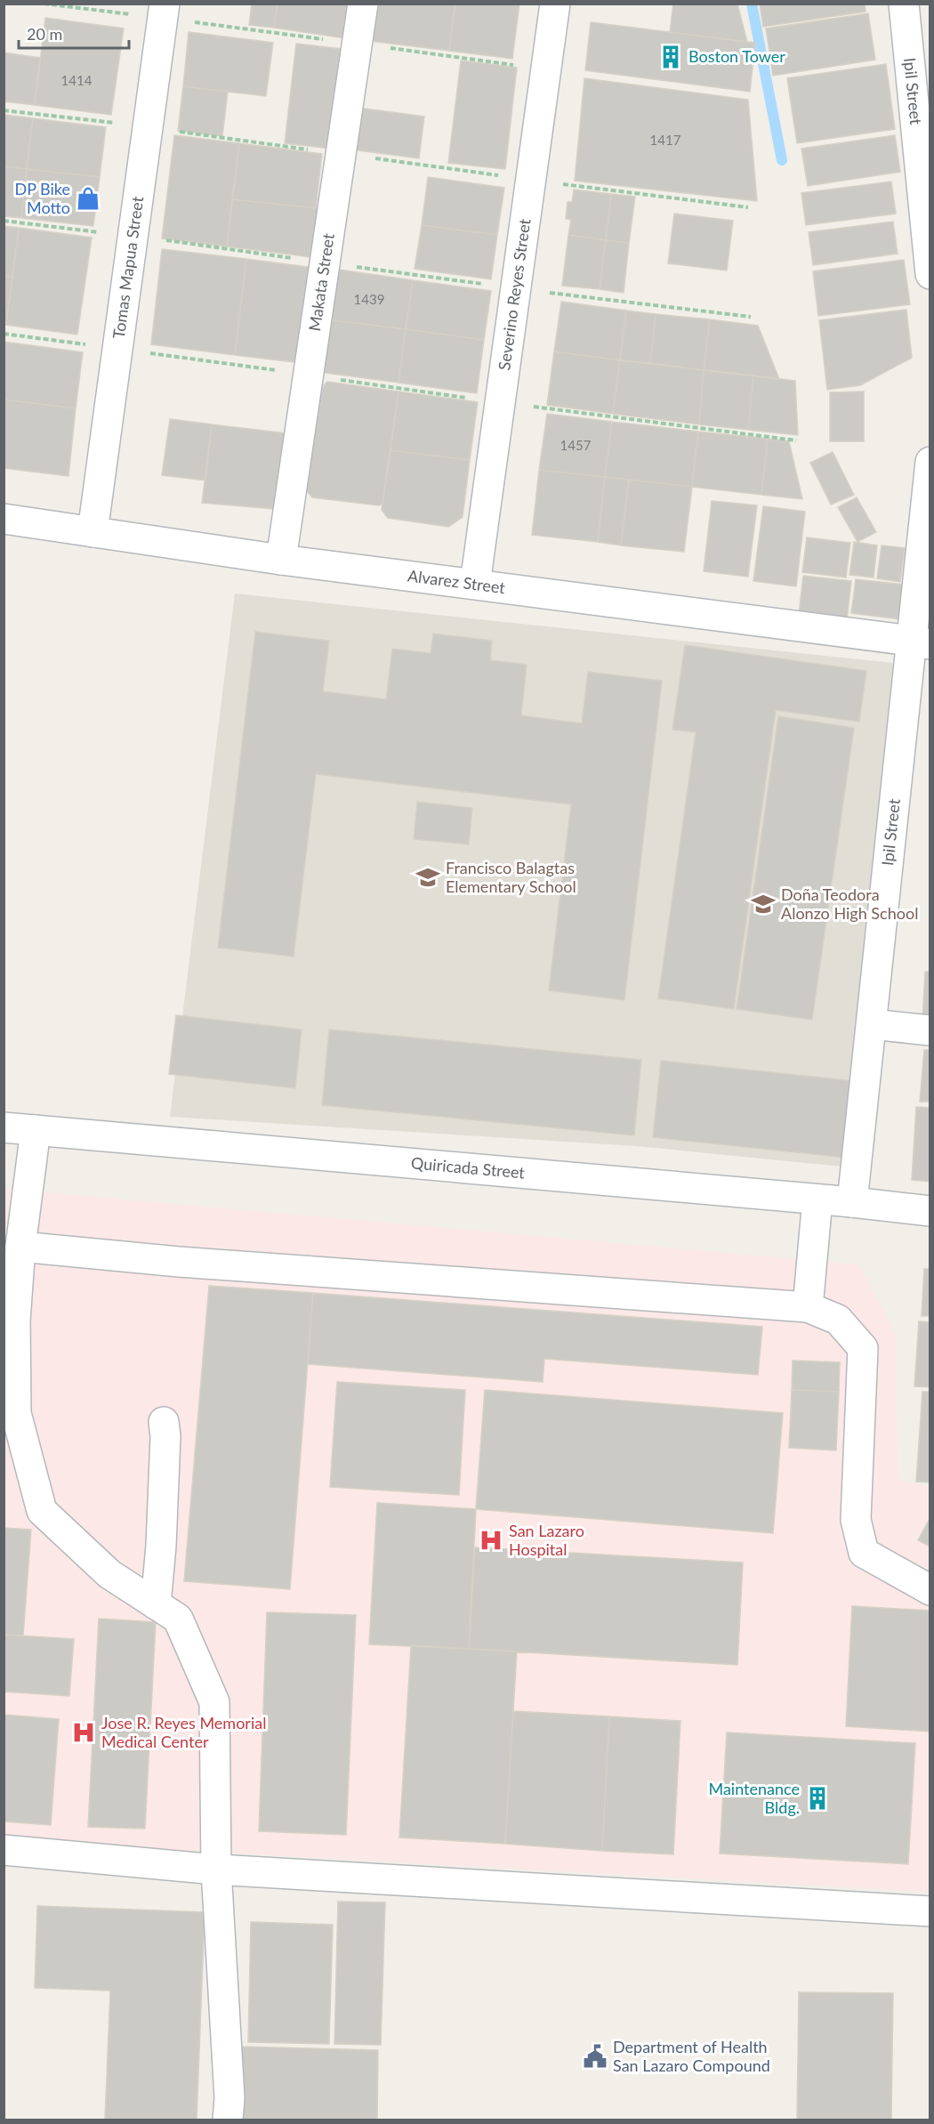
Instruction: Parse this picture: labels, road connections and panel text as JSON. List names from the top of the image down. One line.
{"streets":{"street":["Ipil Street","Tomas Mapua Street","Makata Street","Severino Reyes Street","Alvarez Street","Quiricada Street"]},"crossings":[["Ipil Street","Alvarez Street"],["Ipil Street","Quiricada Street"],["Tomas Mapua Street","Alvarez Street"],["Makata Street","Alvarez Street"],["Severino Reyes Street","Alvarez Street"]],"places":{"building":["Boston Tower","Maintenance Bldg."],"shop":["DP Bike Motto"],"school or university":["Francisco Balagtas Elementary School","Doña Teodora Alonzo High School"],"hospital":["San Lazaro Hospital","Jose R. Reyes Memorial Medical Center"],"public building":["Department of Health San Lazaro Compound"]},"house_numbers":["1414","1417","1439","1457"],"scale_bar":"20 m"}
